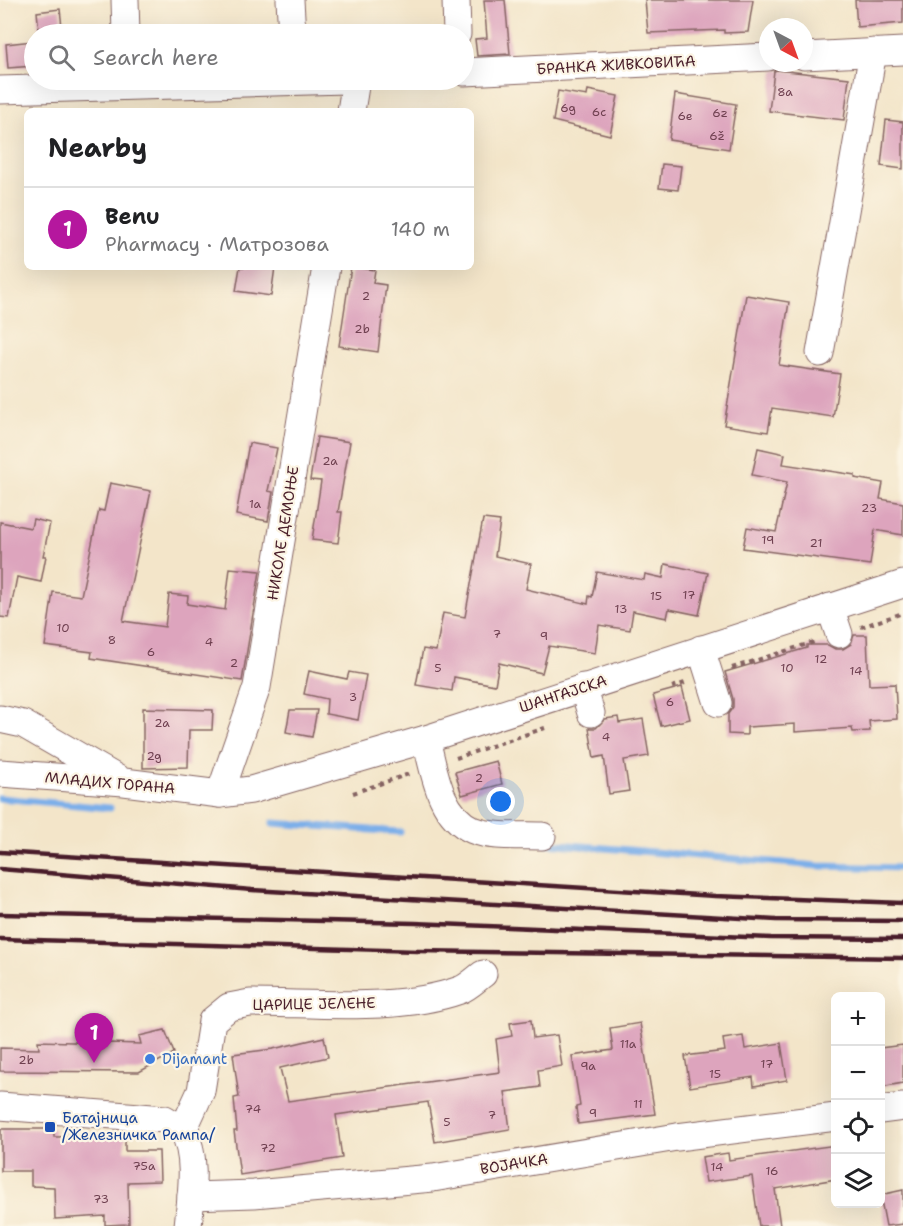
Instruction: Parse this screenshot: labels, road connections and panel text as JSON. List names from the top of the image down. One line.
{"streets":{"street":["БРАНКА ЖИВКОВИЋА","НИКОЛЕ ДЕМОЊЕ","ШАНГАЈСКА","МЛАДИХ ГОРАНА","ЦАРИЦЕ ЈЕЛЕНЕ","ВОЈАЧКА"]},"crossings":[["НИКОЛЕ ДЕМОЊЕ","ШАНГАЈСКА"],["НИКОЛЕ ДЕМОЊЕ","МЛАДИХ ГОРАНА"],["ШАНГАЈСКА","МЛАДИХ ГОРАНА"]],"places":{"other":["Dijamant"],"transit":["Батајница /Железничка Рампа/"]},"house_numbers":["8a","6g","6c","6z","6e","6ž","2","2b","2a","1a","23","19","21","17","15","13","10","7","9","8","4","6","12","2","5","10","14","3","6","2a","4","2g","2","11a","2b","17","9a","15","11","74","9","7","5","72","75a","14","16","73"],"north":"bottom right","page":{"search":"Search here","heading":"Nearby","list":[{"mark":"1","name":"Benu","note":"Pharmacy · Матрозова","value":"140 m"}],"map_buttons":["+","−"],"pins":"1"}}
